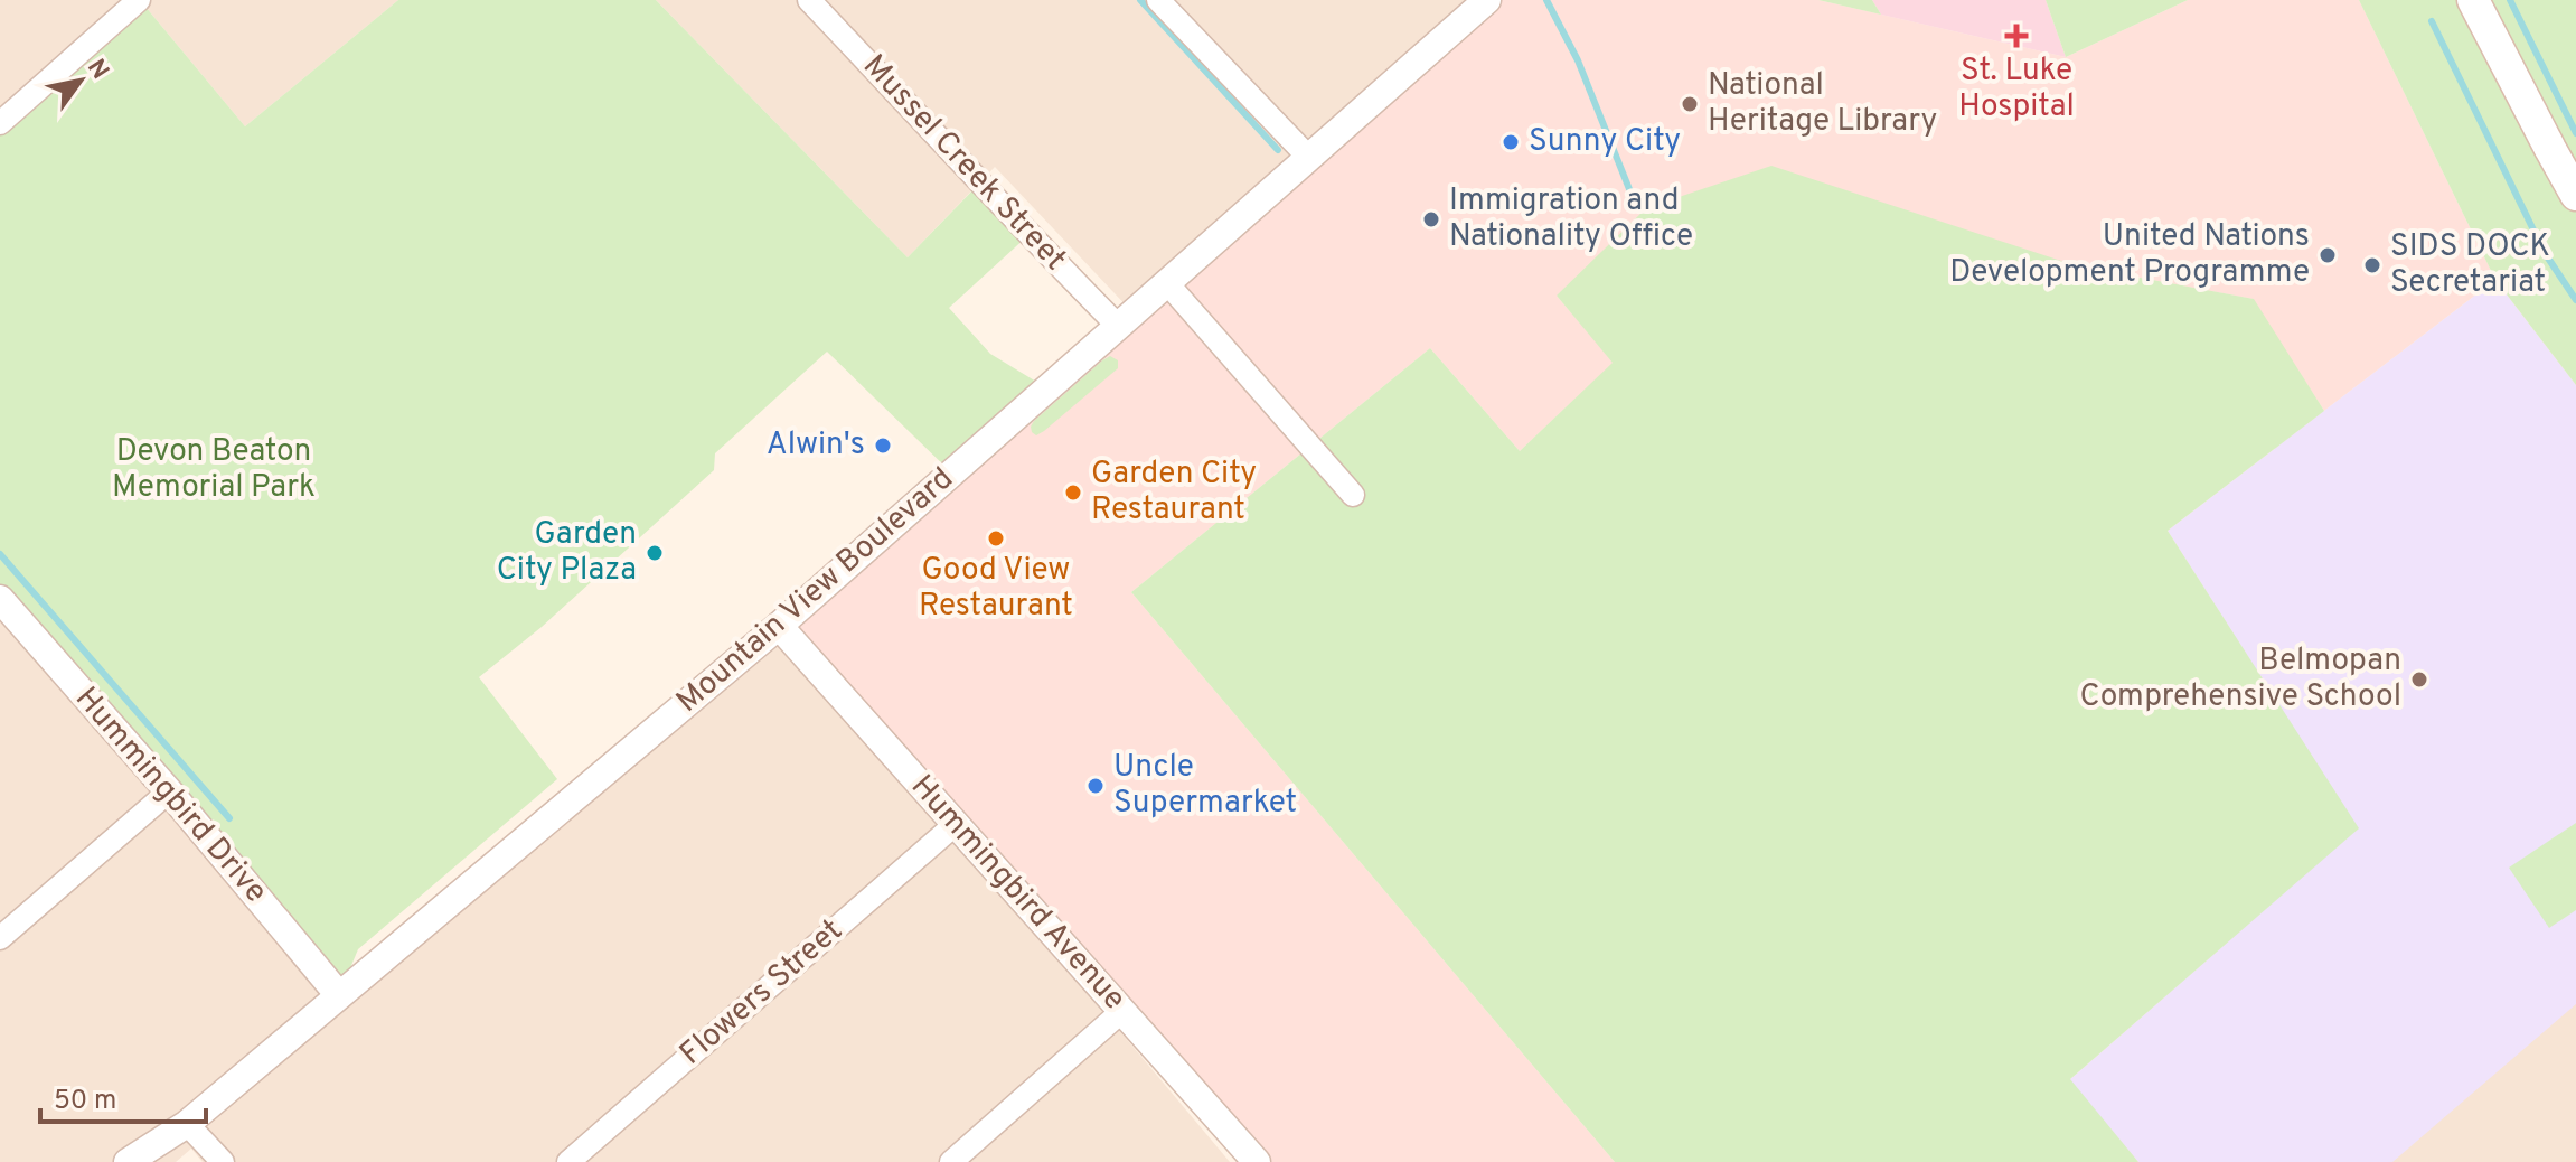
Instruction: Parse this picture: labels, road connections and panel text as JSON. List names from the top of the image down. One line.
{"streets":{"street":["Mussel Creek Street","Mountain View Boulevard","Hummingbird Drive","Hummingbird Avenue","Flowers Street"]},"crossings":[["Mussel Creek Street","Mountain View Boulevard"],["Mountain View Boulevard","Hummingbird Drive"],["Mountain View Boulevard","Hummingbird Avenue"],["Hummingbird Avenue","Flowers Street"]],"parks":["Devon Beaton Memorial Park"],"places":{"health":["St. Luke Hospital"],"other":["National Heritage Library","Sunny City","Immigration and Nationality Office","United Nations Development Programme","SIDS DOCK Secretariat","Alwin's","Garden City Restaurant","Good View Restaurant","Garden City Plaza","Belmopan Comprehensive School","Uncle Supermarket"]},"scale_bar":"50 m","north":"top right"}
